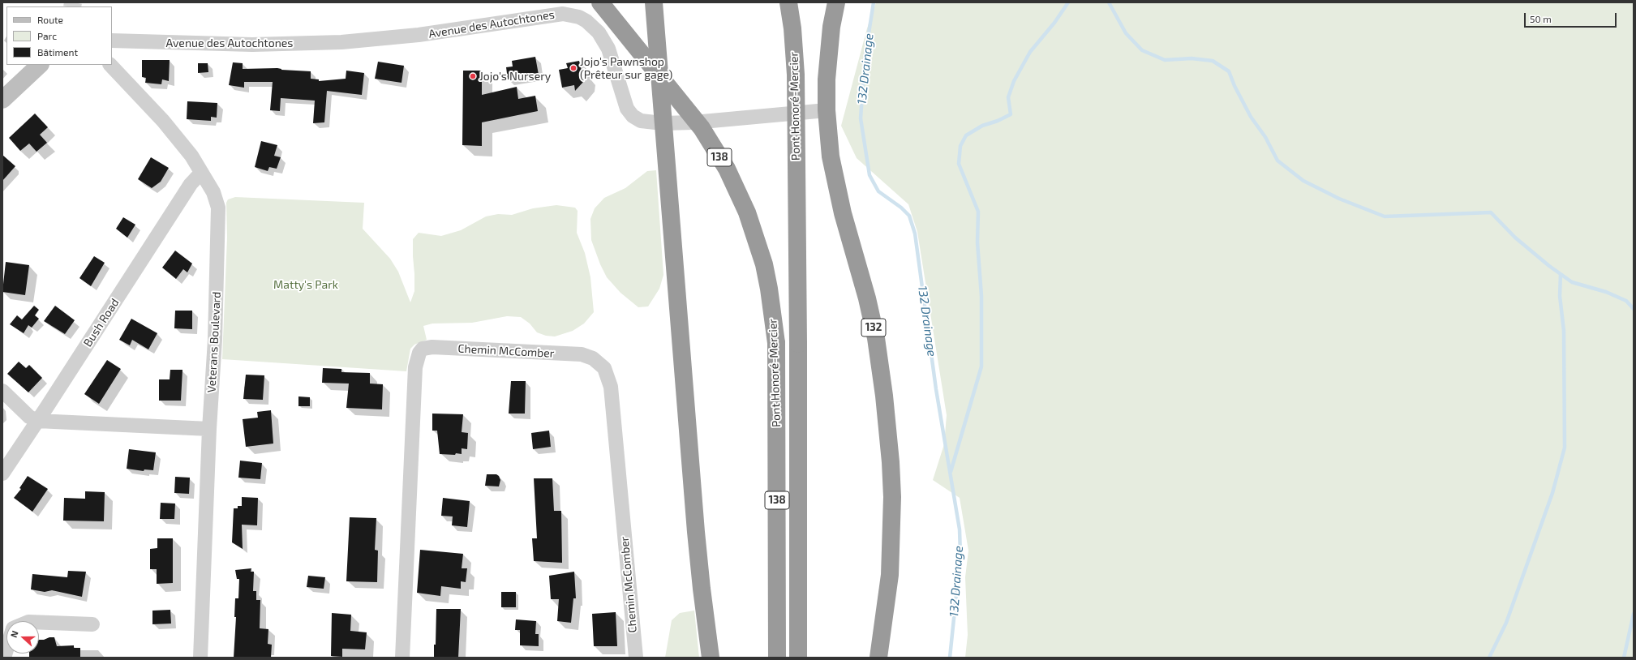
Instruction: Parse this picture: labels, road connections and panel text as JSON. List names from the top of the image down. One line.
{"streets":{"highway":["Pont Honoré-Mercier","138","132"],"street":["Avenue des Autochtones","Bush Road","Veterans Boulevard","Chemin McComber"]},"crossings":[["Avenue des Autochtones","132"],["Bush Road","Veterans Boulevard"]],"water":["132 Drainage"],"parks":["Matty's Park"],"places":["Jojo's Pawnshop (Prêteur sur gage)","Jojo's Nursery"],"legend":["Route","Parc","Bâtiment"],"scale_bar":"50 m","north":"left"}
